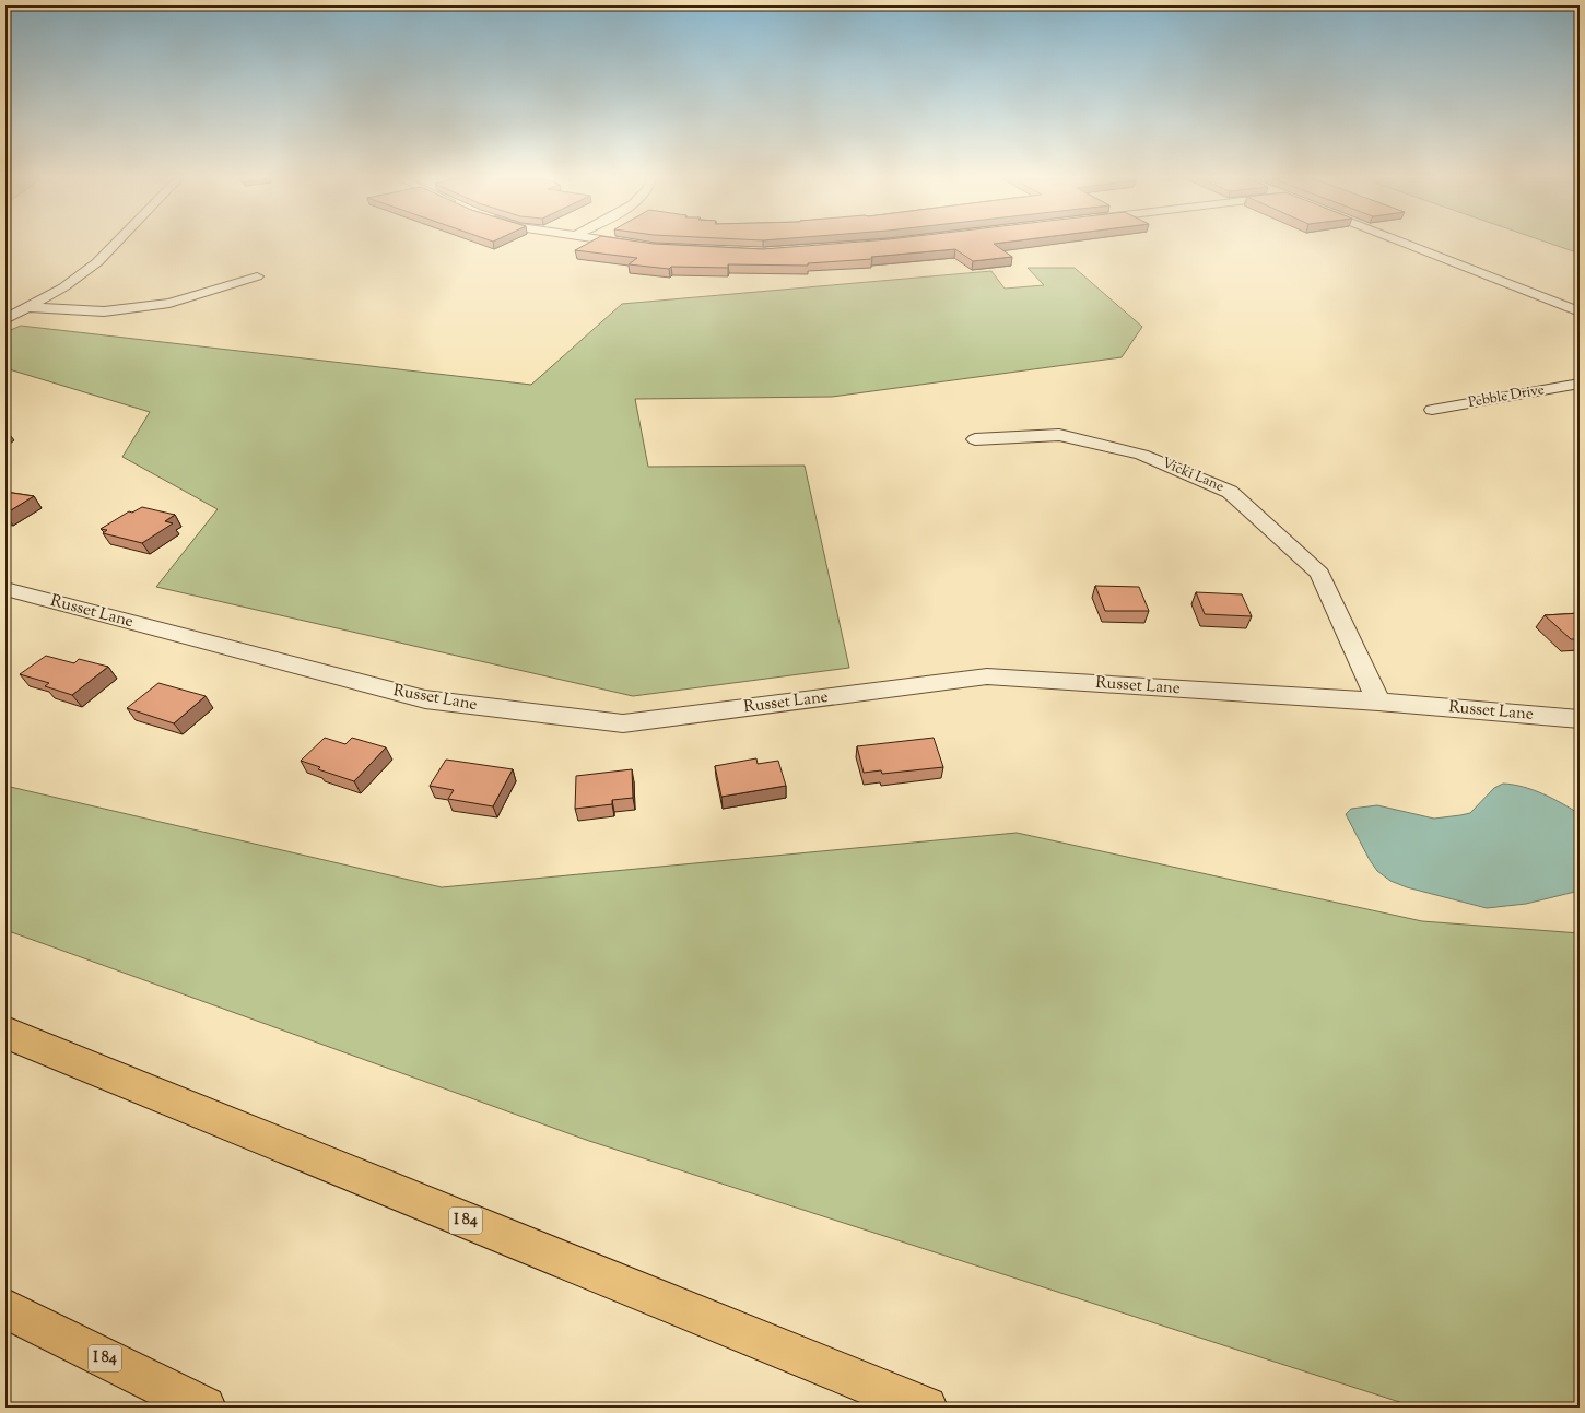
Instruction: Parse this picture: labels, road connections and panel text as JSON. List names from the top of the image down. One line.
{"streets":{"highway":["I 84"],"street":["Pebble Drive","Vicki Lane","Russet Lane"]},"crossings":[["Vicki Lane","Russet Lane"]]}
